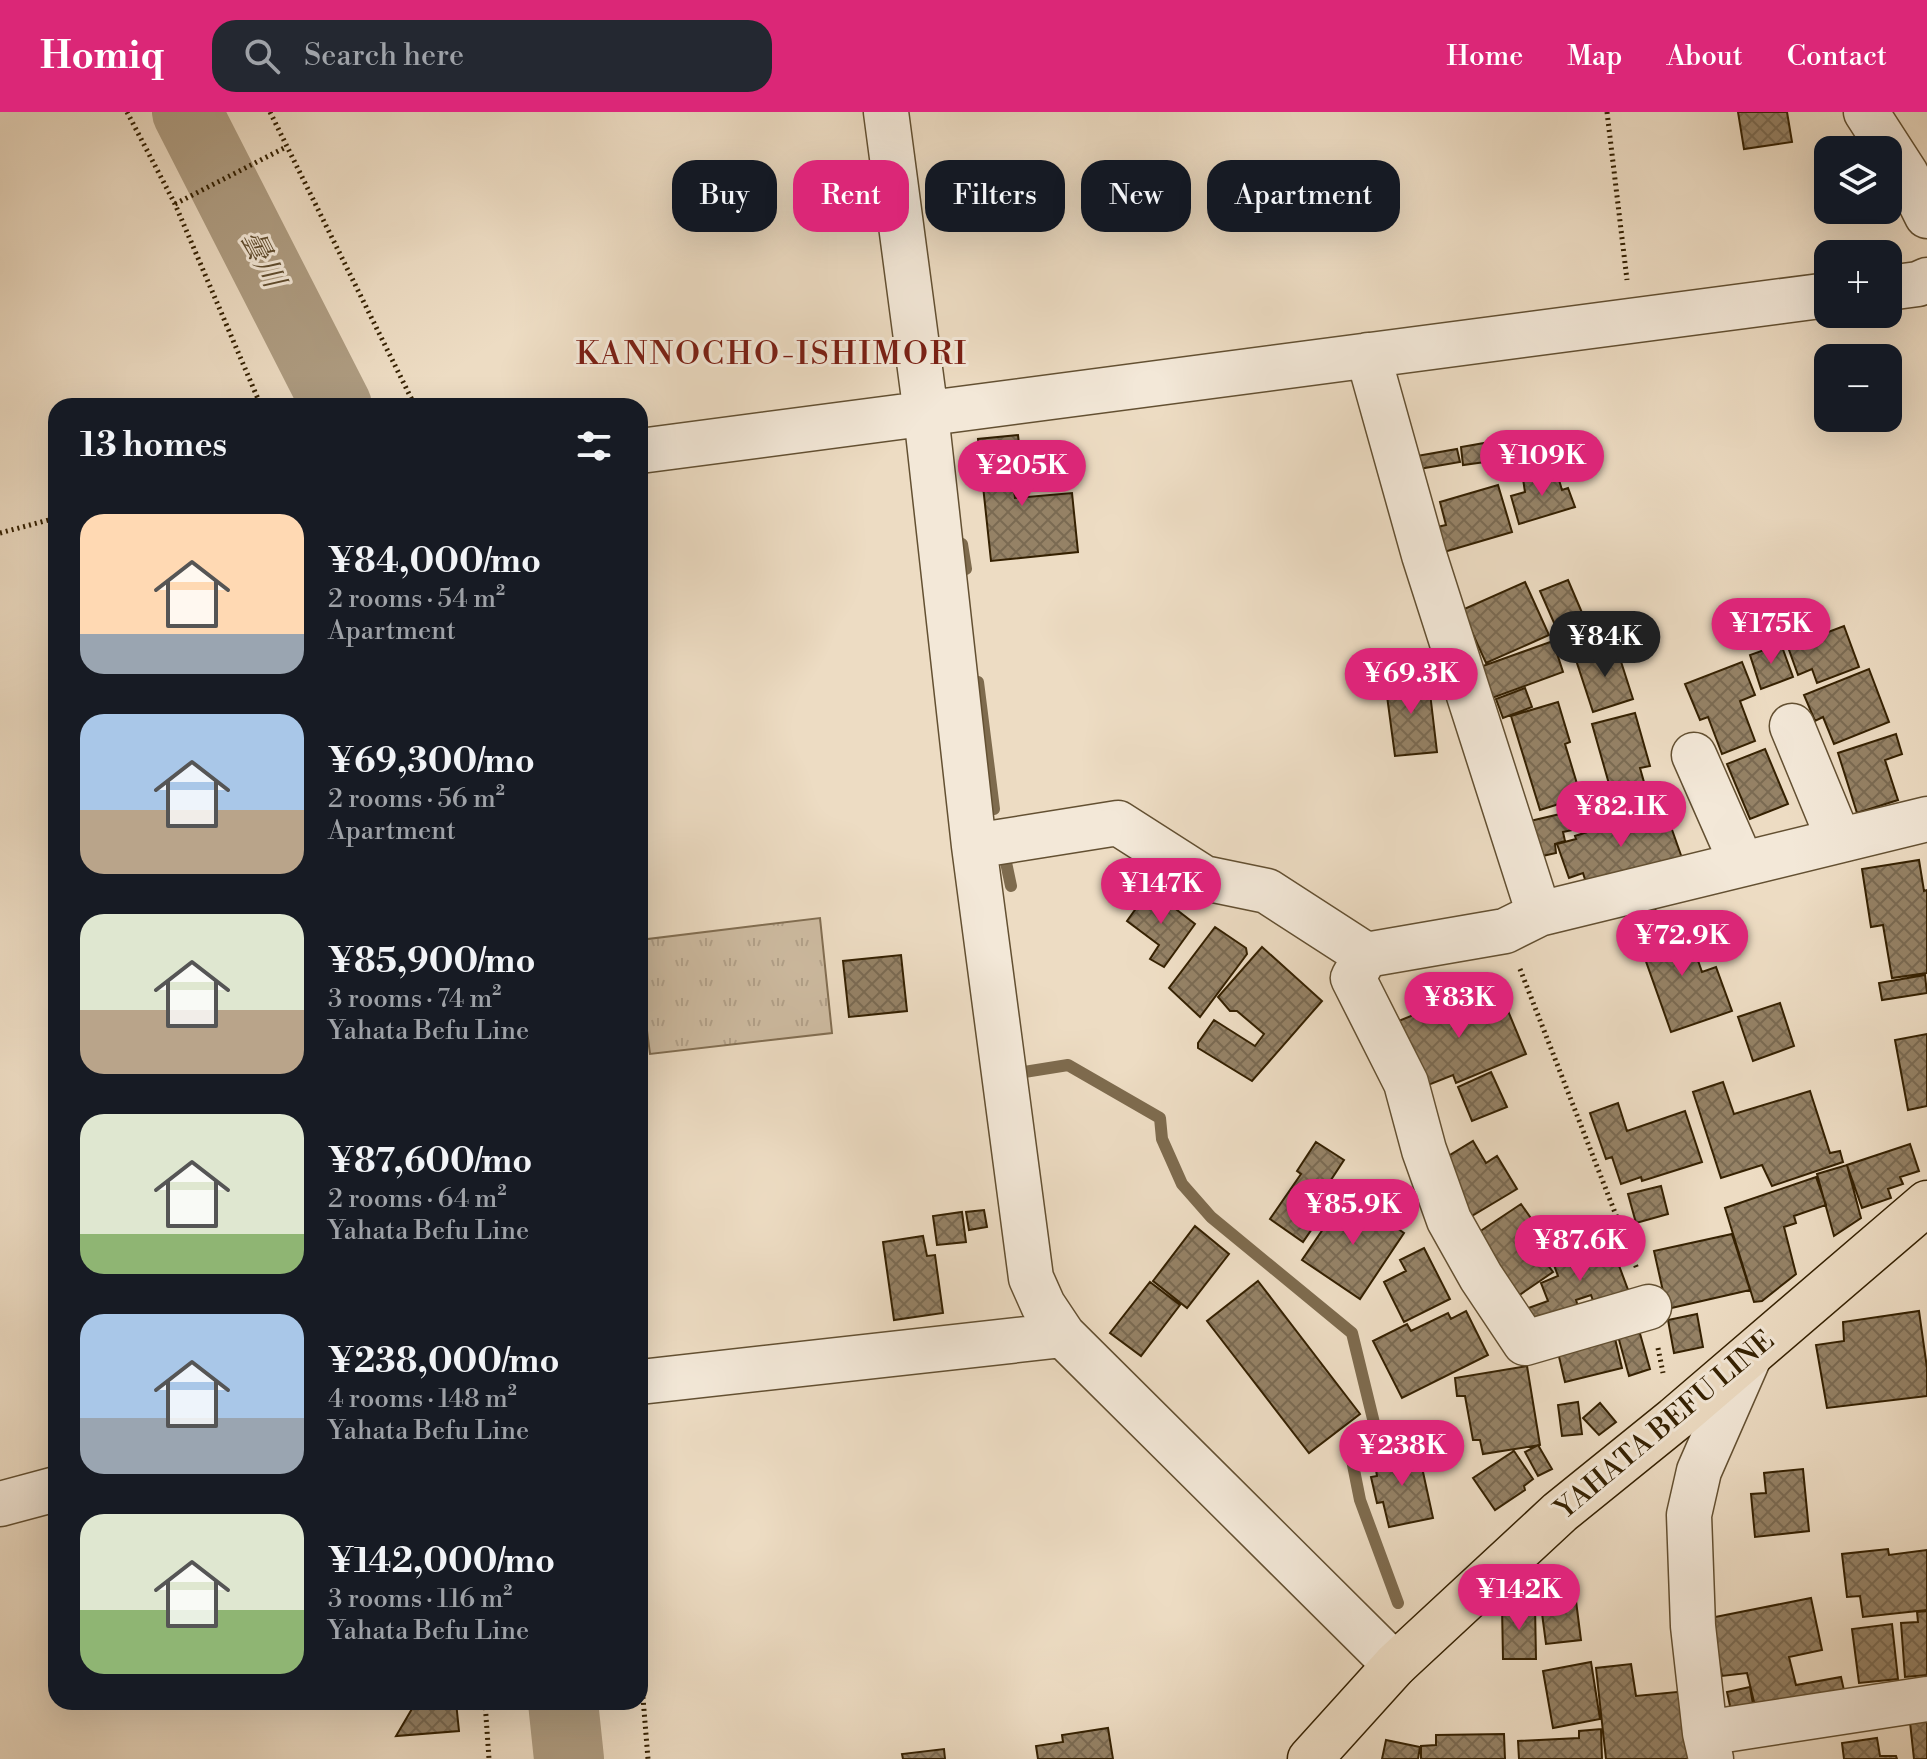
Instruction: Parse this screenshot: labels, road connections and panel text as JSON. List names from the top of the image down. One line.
{"streets":{"main road":["YAHATA BEFU LINE"]},"districts":["KANNOCHO-ISHIMORI"],"water":["曇川"],"page":{"header":"Homiq","search":"Search here","nav":["Home","Map","About","Contact"],"map_buttons":["+","−"],"chip":["Buy","Rent","Filters","New","Apartment"],"heading":"13 homes","price":["¥109K","¥205K","¥175K","¥84K","¥69.3K","¥82.1K","¥147K","¥72.9K","¥83K","¥85.9K","¥87.6K","¥238K","¥142K"],"list":[{"name":"¥84,000/mo","note":"2 rooms · 54 m² · Apartment"},{"name":"¥69,300/mo","note":"2 rooms · 56 m² · Apartment"},{"name":"¥85,900/mo","note":"3 rooms · 74 m² · Yahata Befu Line"},{"name":"¥87,600/mo","note":"2 rooms · 64 m² · Yahata Befu Line"},{"name":"¥238,000/mo","note":"4 rooms · 148 m² · Yahata Befu Line"},{"name":"¥142,000/mo","note":"3 rooms · 116 m² · Yahata Befu Line"}]}}
